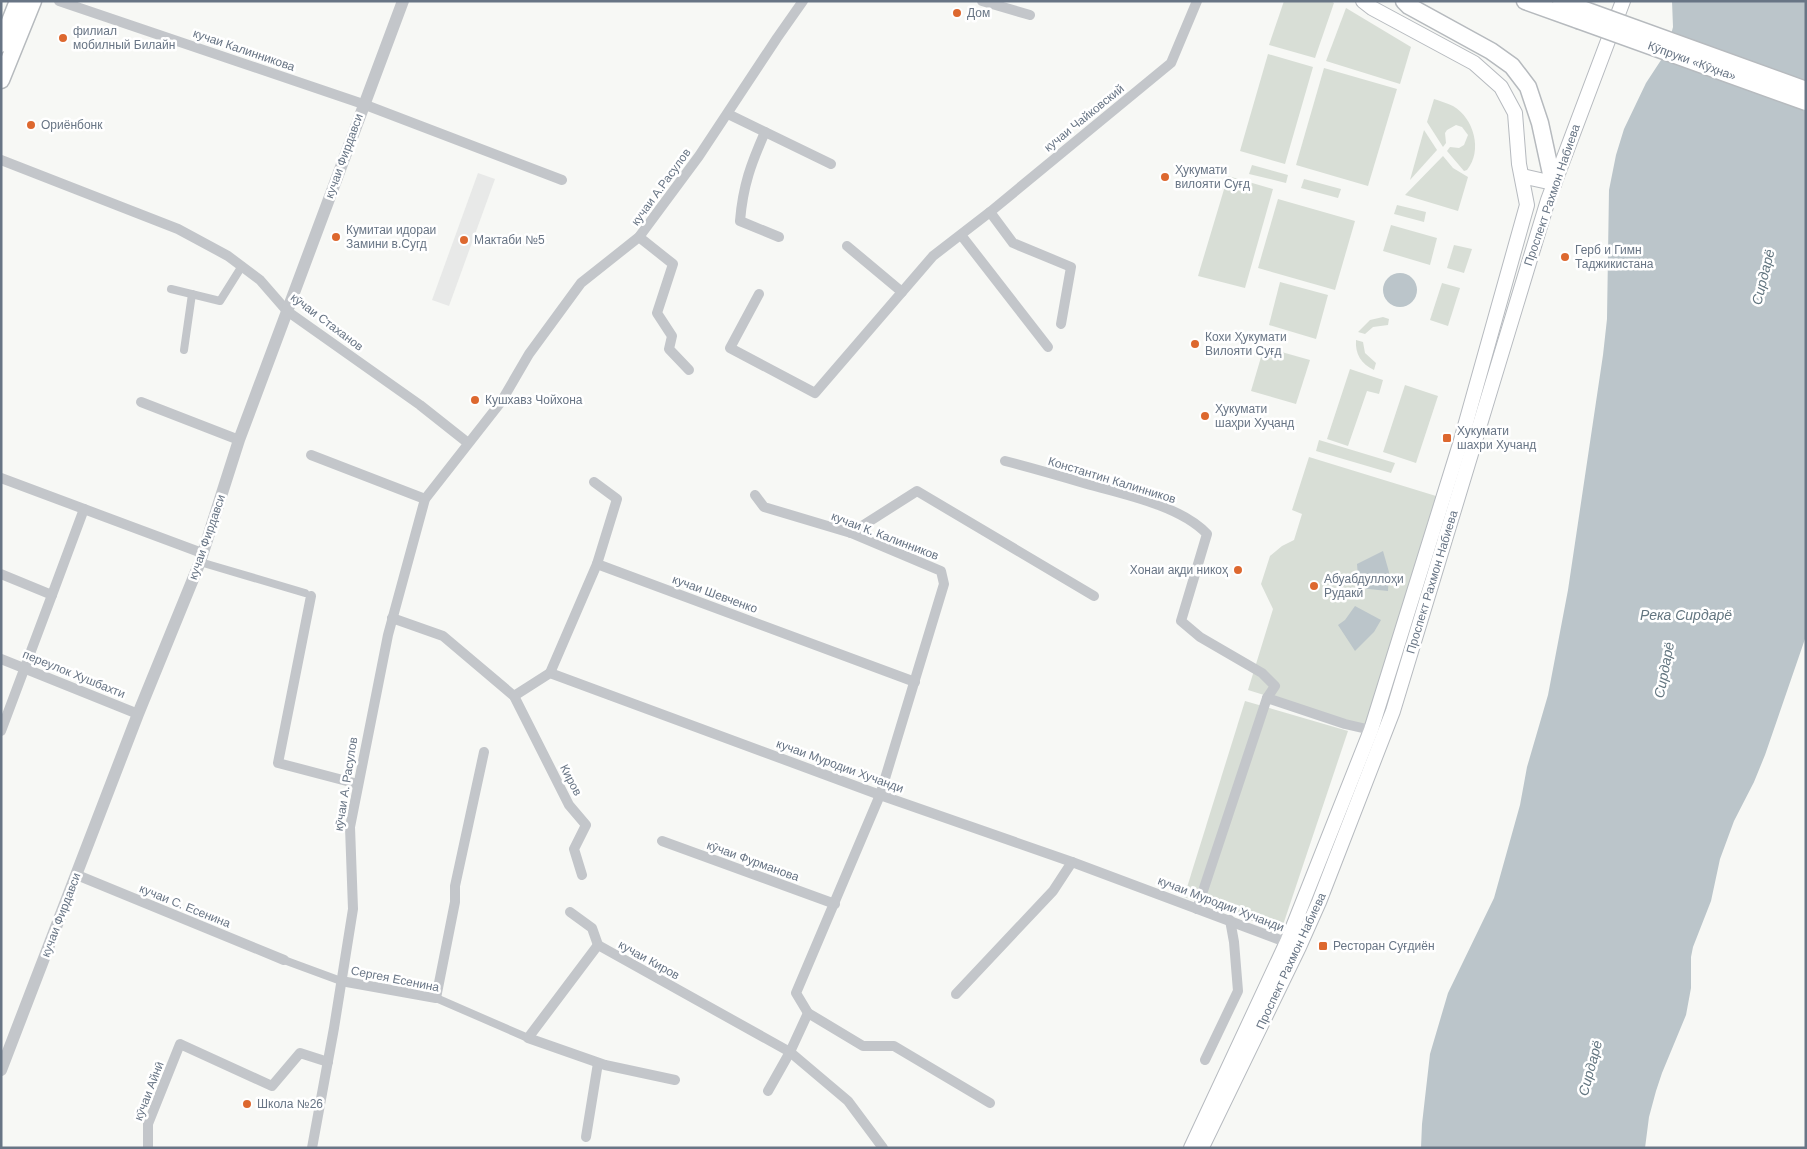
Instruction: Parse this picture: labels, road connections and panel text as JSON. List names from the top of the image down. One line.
{"streets":{"main road":["Кӯпруки «Кӯҳна»","Проспект Рахмон Набиева"],"street":["кучаи Калинникова","кучаи Чайковский","кучаи Фирдавси","кучаи А.Расулов","кӯчаи Стаханов","Константин Калинников","кучаи К. Калинников","кучаи Шевченко","переулок Хушбахти","кучаи Муродии Хучанди","Киров","кӯчаи А. Расулов","кӯчаи Фурманова","кучаи С. Есенина","кучаи Киров","Сергея Есенина","кӯчаи Айнӣ"]},"crossings":[["кучаи Калинникова","кучаи Фирдавси"],["кучаи Фирдавси","кӯчаи Стаханов"],["кучаи Фирдавси","переулок Хушбахти"],["кучаи Фирдавси","кучаи С. Есенина"],["кучаи А.Расулов","кӯчаи Стаханов"],["кучаи А.Расулов","кӯчаи А. Расулов"],["Проспект Рахмон Набиева","кучаи Муродии Хучанди"],["кӯчаи Стаханов","кӯчаи А. Расулов"],["кучаи К. Калинников","кучаи Шевченко"],["кӯчаи А. Расулов","Сергея Есенина"],["кӯчаи А. Расулов","кӯчаи Айнӣ"],["кучаи С. Есенина","Сергея Есенина"]],"water":["Сирдарё","Река Сирдарё"],"places":{"other":["Дом","филиал мобилный Билайн","Ориёнбонк","Ҳукумати вилояти Суғд","Кумитаи идораи Замини в.Сугд","Мактаби №5","Герб и Гимн Таджикистана","Кохи Ҳукумати Вилояти Суғд","Кушхавз Чойхона","Ҳукумати шаҳри Хуҷанд","Хонаи ақди никоҳ","Абуабдуллоҳи Рудакӣ","Школа №26"],"transit":["Хукумати шахри Хучанд","Ресторан Суғдиён"]}}
